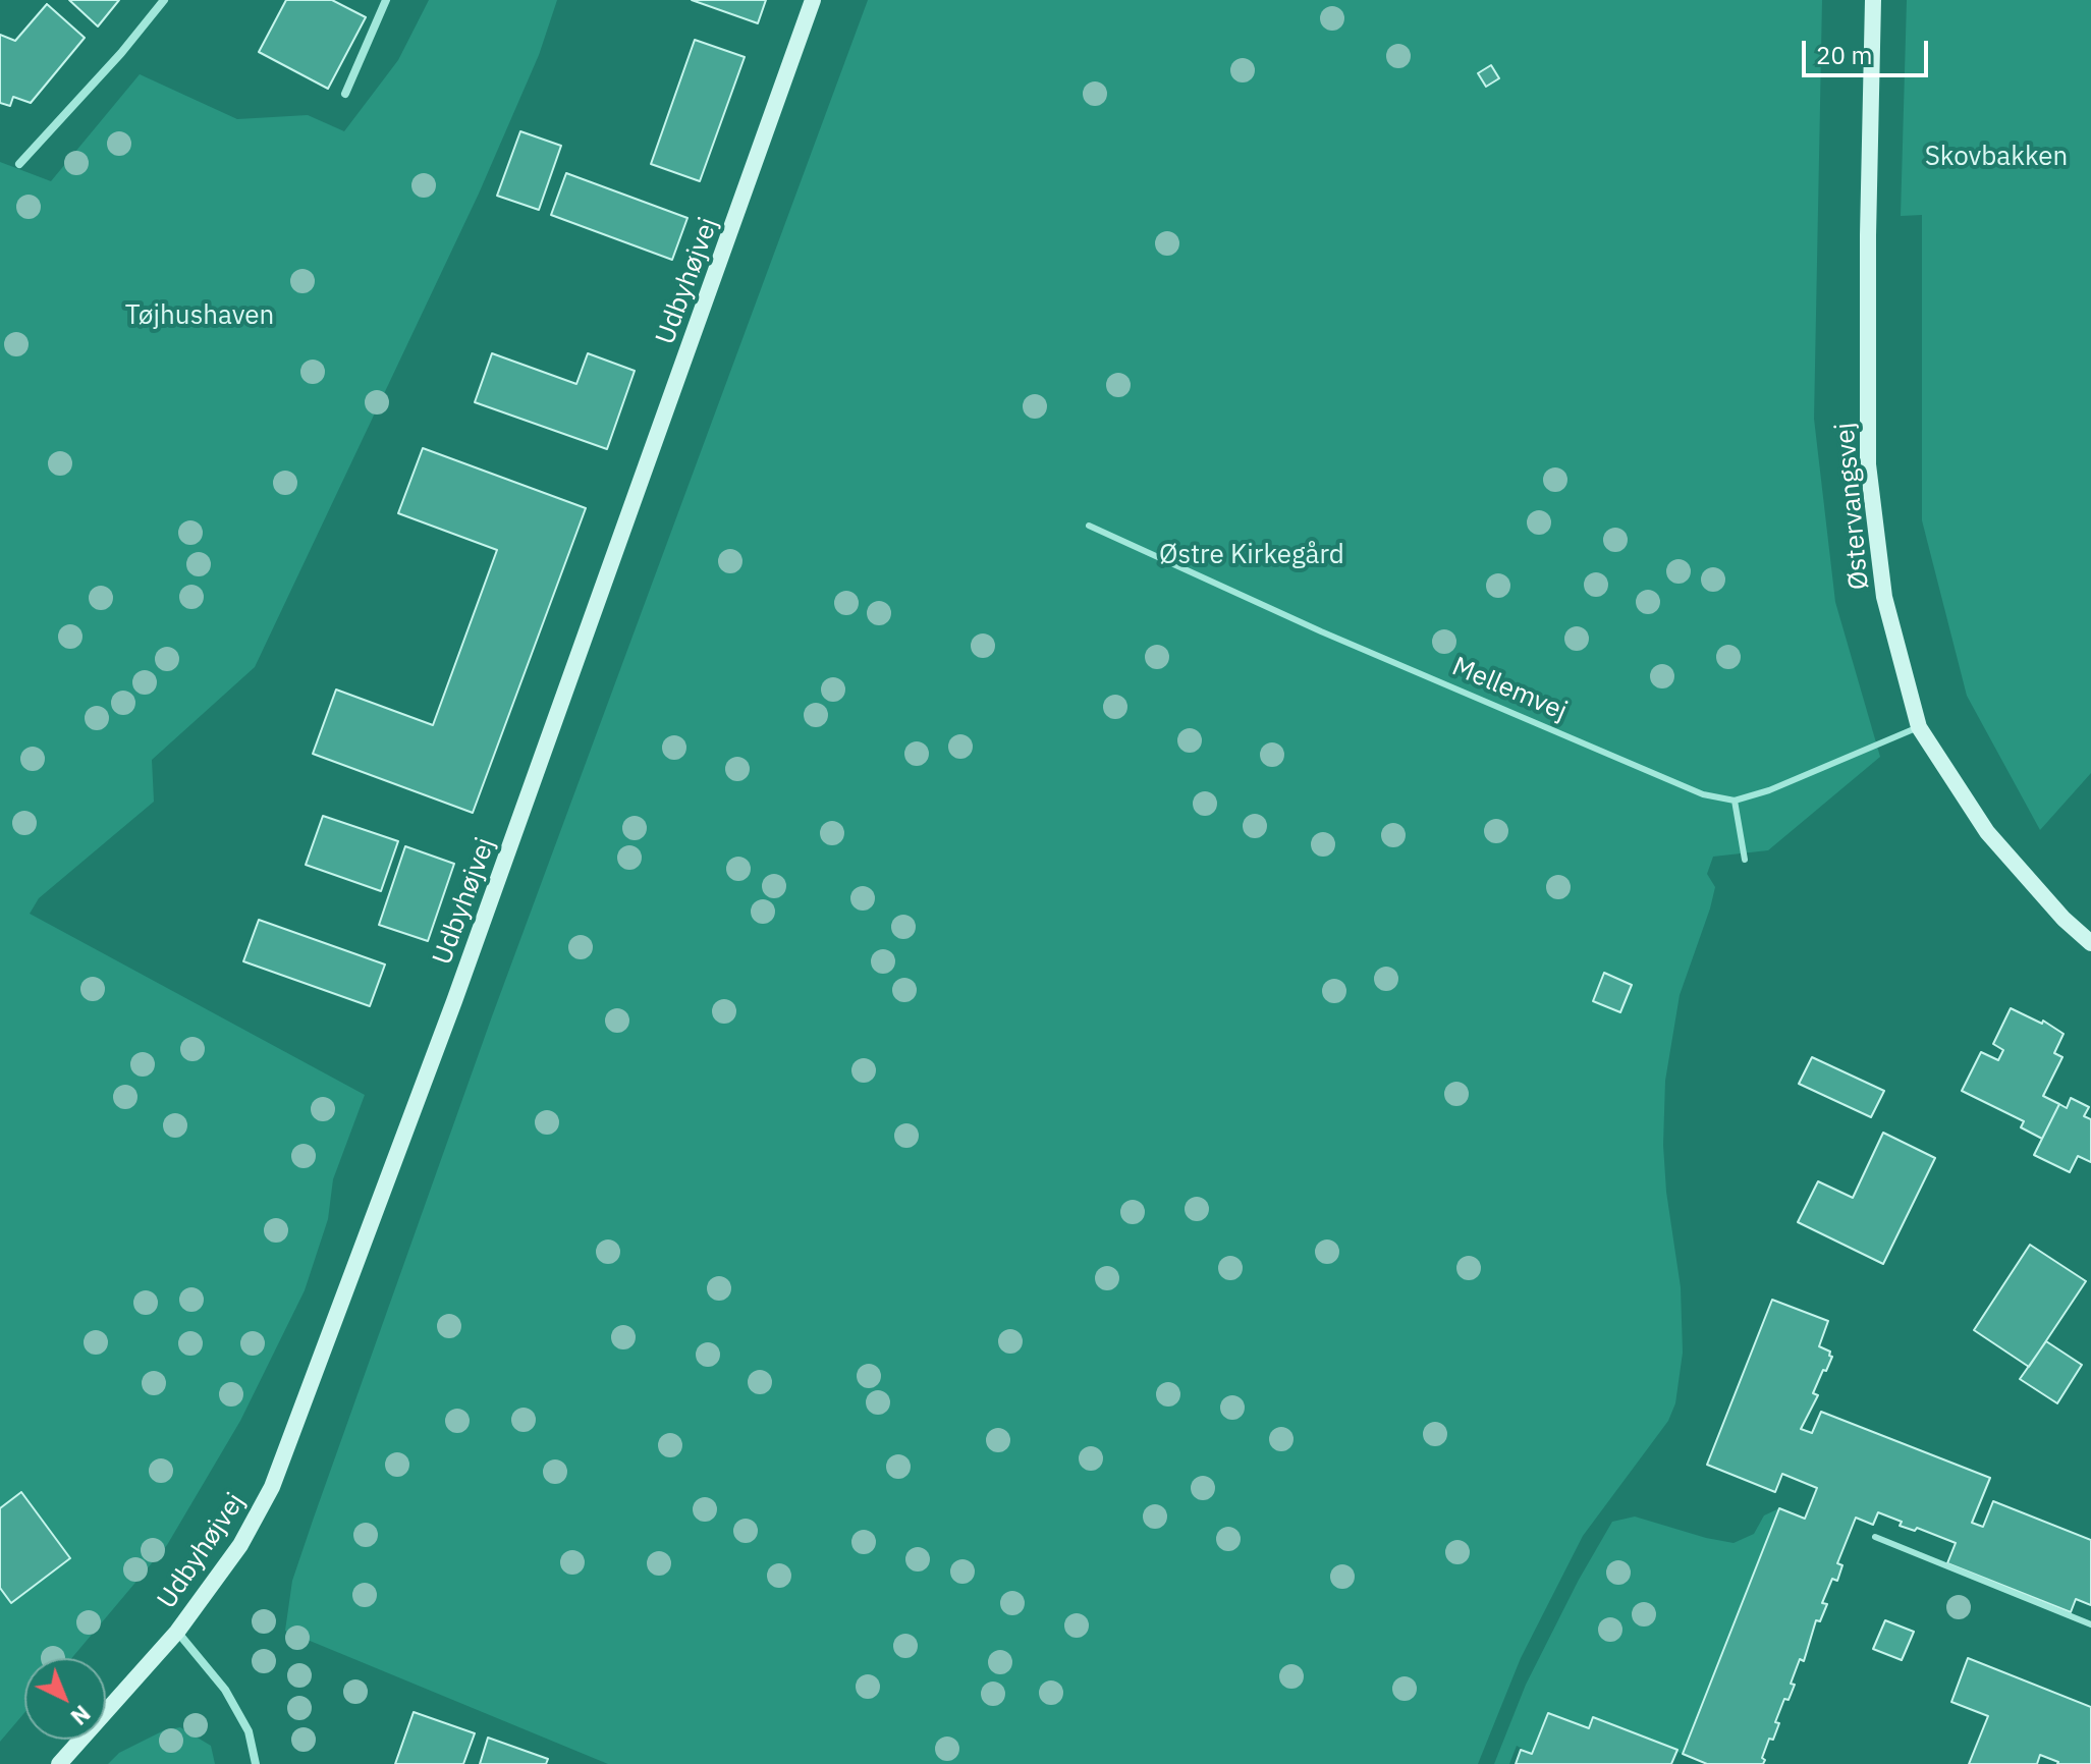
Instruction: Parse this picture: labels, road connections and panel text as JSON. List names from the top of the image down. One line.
{"streets":{"street":["Udbyhøjvej","Østervangsvej"],"lane":["Mellemvej"]},"parks":["Skovbakken","Tøjhushaven","Østre Kirkegård"],"scale_bar":"20 m","north":"bottom right"}
